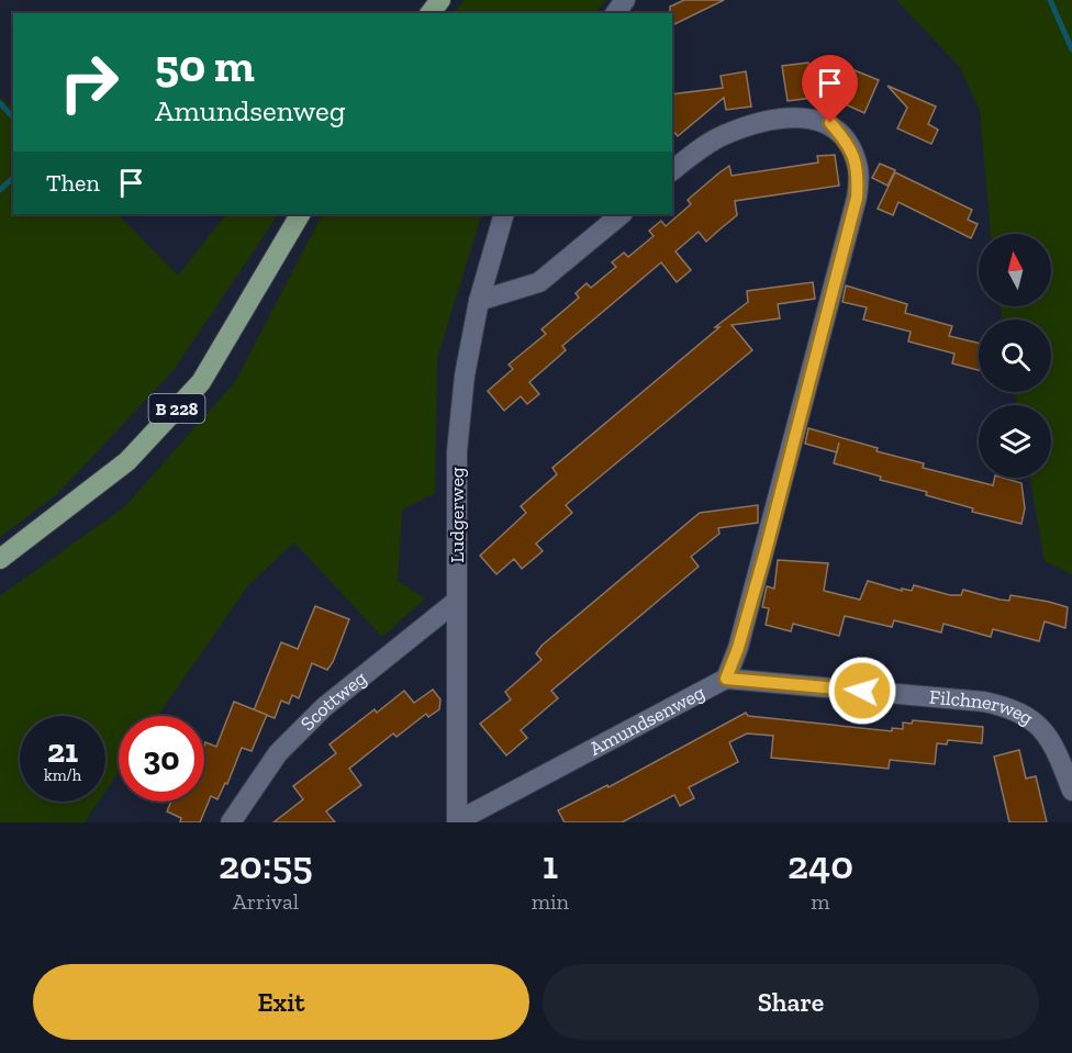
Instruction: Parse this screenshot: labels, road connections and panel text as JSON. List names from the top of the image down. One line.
{"streets":{"main road":["B 228"],"street":["Ludgerweg","Scottweg","Filchnerweg","Amundsenweg"]},"crossings":[["Ludgerweg","Scottweg"],["Ludgerweg","Amundsenweg"],["Filchnerweg","Amundsenweg"]],"north":"top","page":{"turn":["50 m","Amundsenweg"],"then":"Then","speed":"21 km/h","limit":"30","eta":["20:55","Arrival","1","min","240","m"],"buttons":["Exit","Share"]}}
